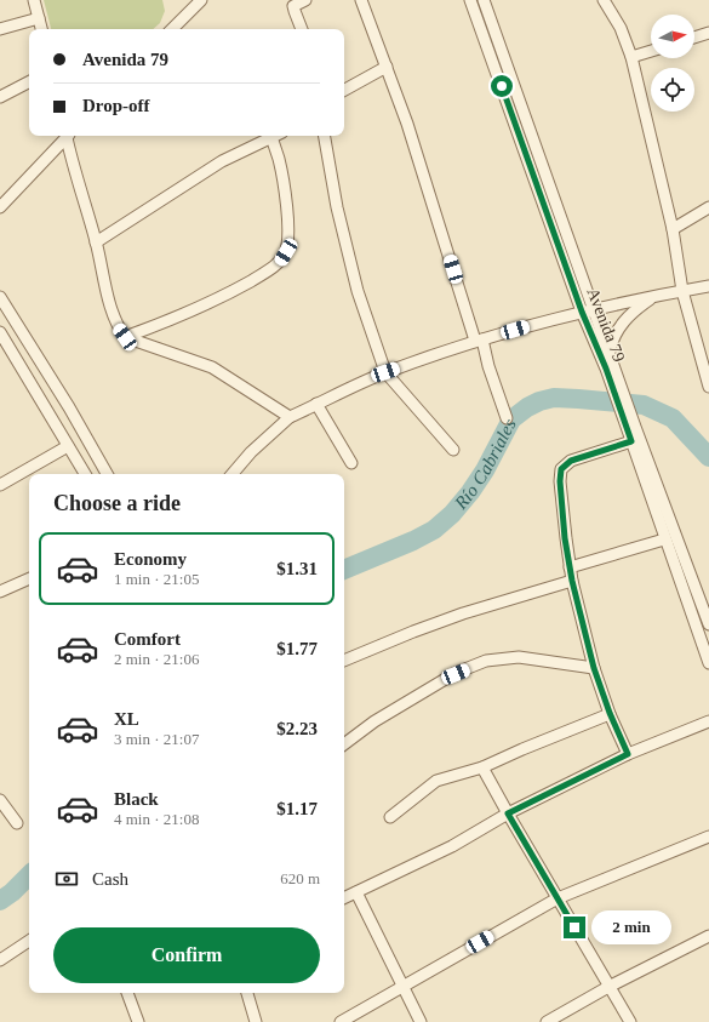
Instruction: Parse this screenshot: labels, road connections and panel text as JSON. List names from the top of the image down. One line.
{"streets":{"street":["Avenida 79"]},"water":["Río Cabriales"],"north":"right","page":{"banner":["Avenida 79","Drop-off"],"heading":"Choose a ride","list":[{"name":"Economy","note":"1 min · 21:05","value":"$1.31"},{"name":"Comfort","note":"2 min · 21:06","value":"$1.77"},{"name":"XL","note":"3 min · 21:07","value":"$2.23"},{"name":"Black","note":"4 min · 21:08","value":"$1.17"}],"pay":["Cash","620 m"],"bubble":"2 min","buttons":"Confirm"}}
